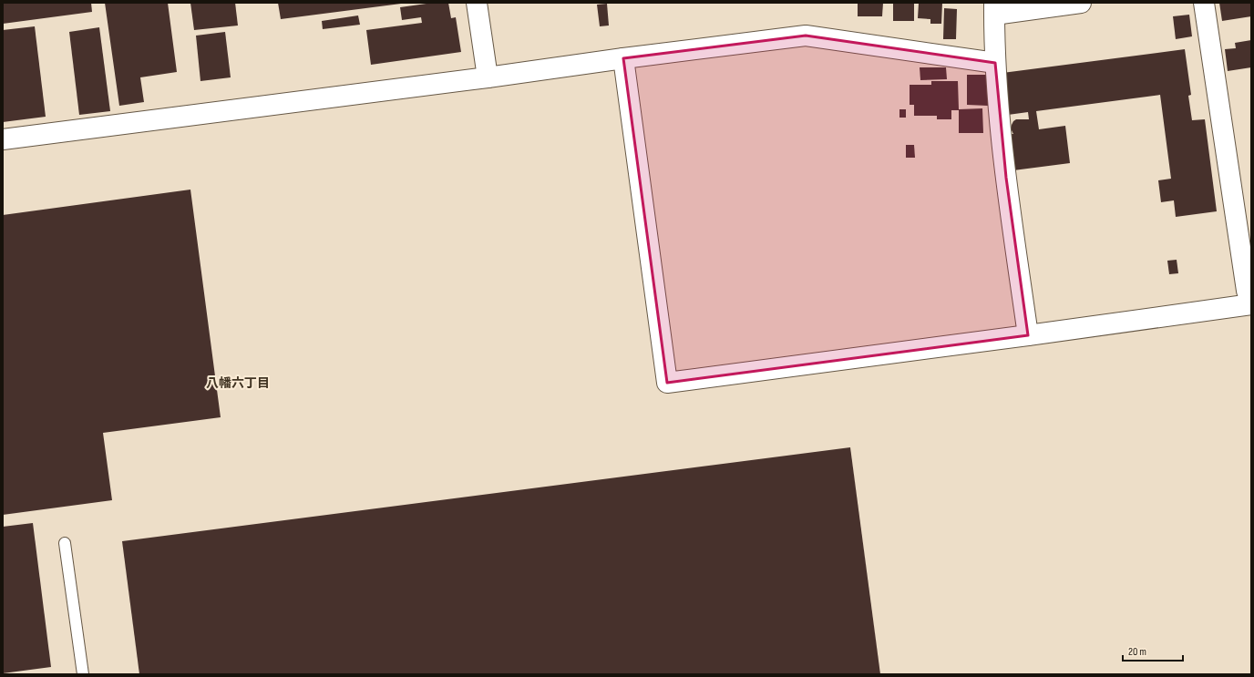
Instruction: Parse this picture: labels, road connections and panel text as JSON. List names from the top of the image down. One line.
{"districts":["八幡六丁目"],"scale_bar":"20 m"}
